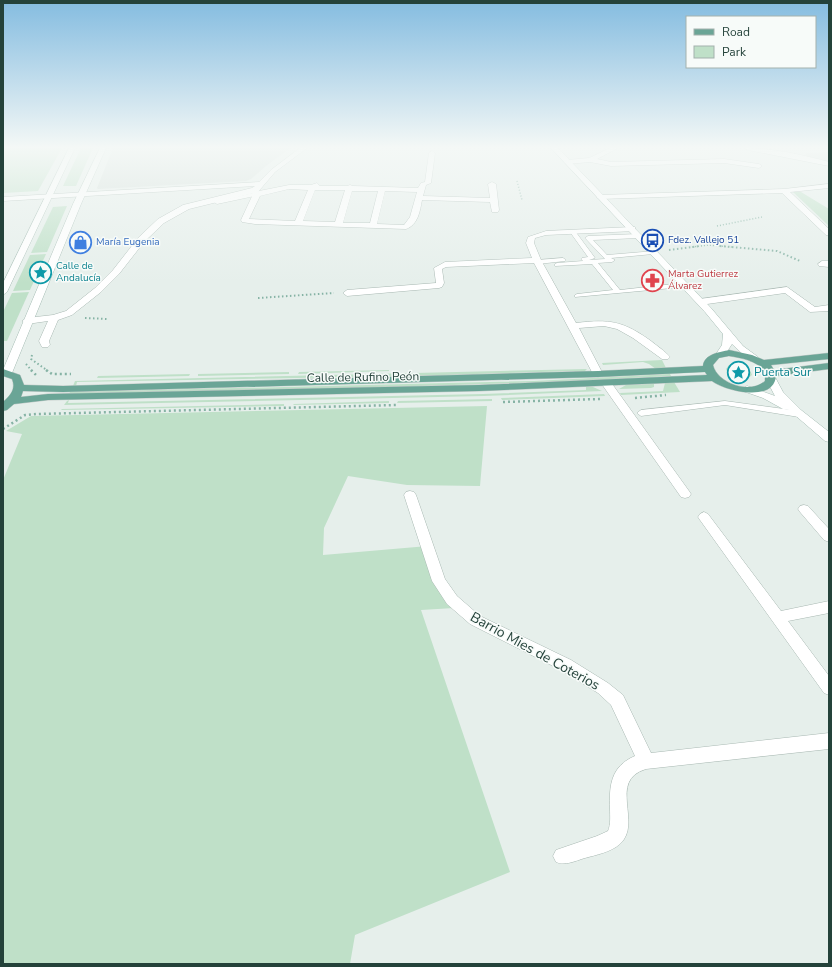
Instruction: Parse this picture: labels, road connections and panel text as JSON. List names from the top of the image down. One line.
{"streets":{"main road":["Calle de Rufino Peón"],"street":["Barrio Mies de Coterios"]},"places":{"bus stop":["Fdez. Vallejo 51"],"shop":["María Eugenia"],"place":["Calle de Andalucía","Puerta Sur"],"pharmacy":["Marta Gutierrez Álvarez"]},"legend":["Road","Park"]}
